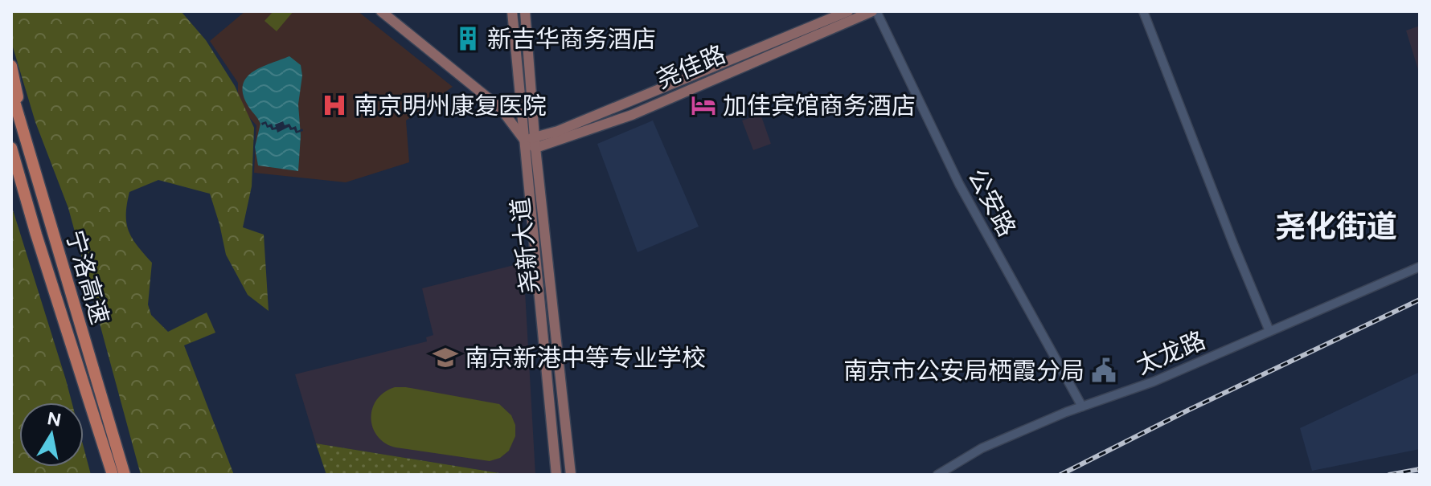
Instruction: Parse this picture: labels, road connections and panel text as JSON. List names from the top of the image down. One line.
{"streets":{"highway":["宁洛高速"],"main road":["尧佳路","尧新大道"],"street":["公安路","太龙路"]},"crossings":[["尧佳路","公安路"],["尧佳路","尧新大道"],["公安路","太龙路"]],"districts":["尧化街道"],"places":{"building":["新吉华商务酒店"],"hospital":["南京明州康复医院"],"hotel":["加佳宾馆商务酒店"],"school or university":["南京新港中等专业学校"],"public building":["南京市公安局栖霞分局"]},"north":"top"}
